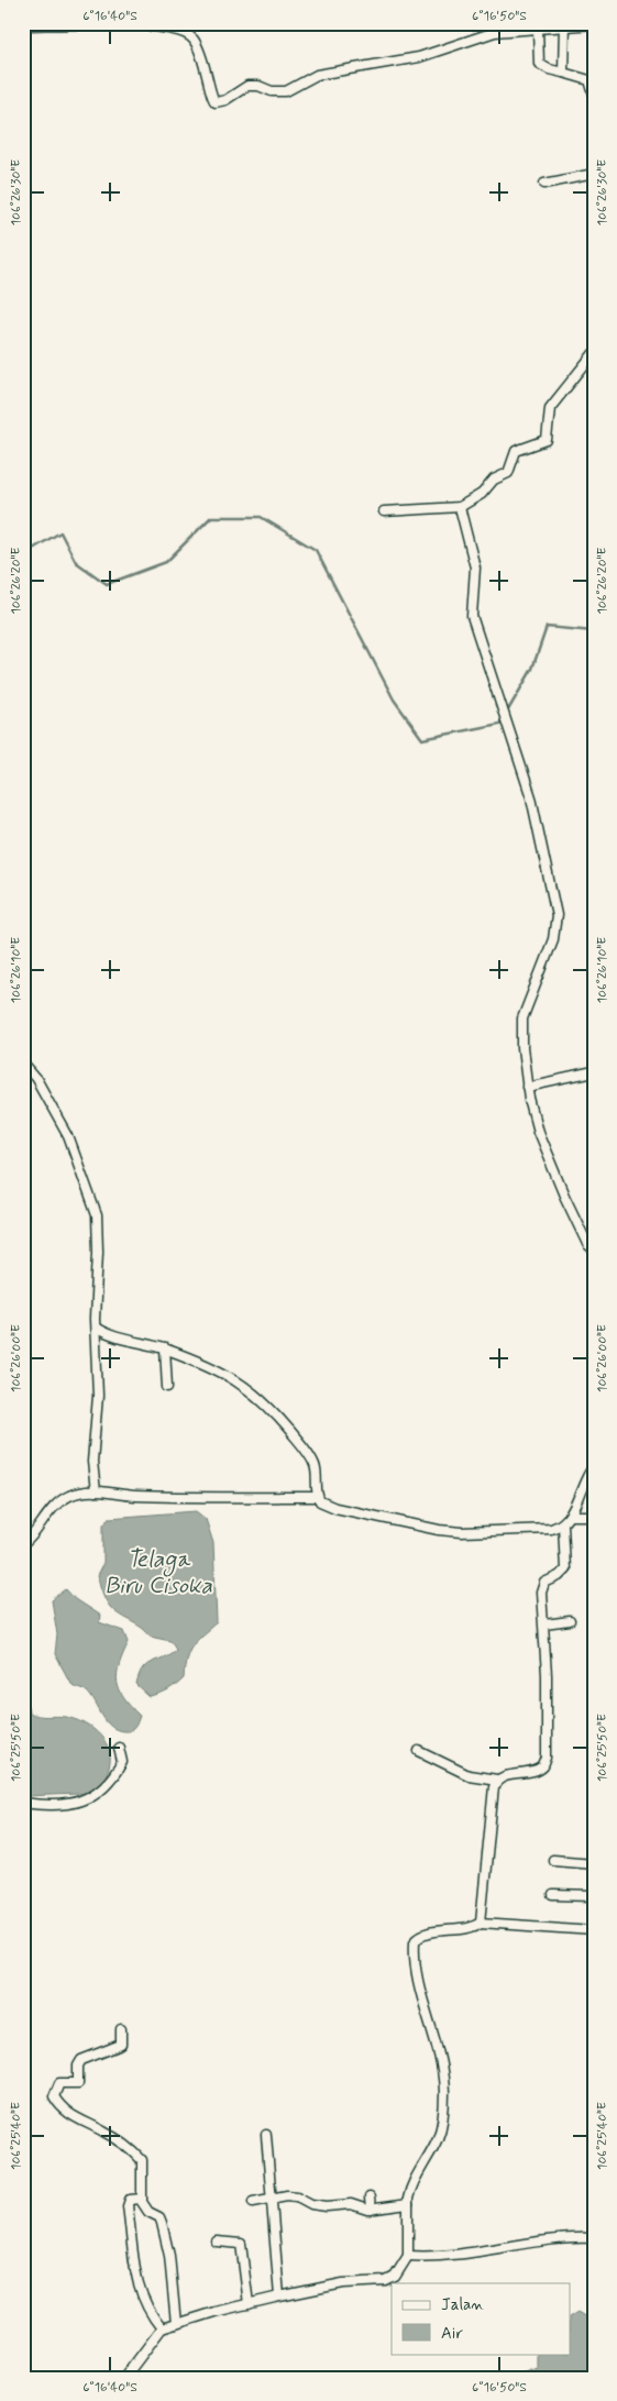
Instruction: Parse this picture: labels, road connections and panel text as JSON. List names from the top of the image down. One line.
{"water":["Telaga Biru Cisoka"],"legend":["Jalan","Air"],"coordinates":["6°16'40\"S","6°16'50\"S","106°26'30\"E","106°26'20\"E","106°26'10\"E","106°26'00\"E","106°25'50\"E","106°25'40\"E"]}
